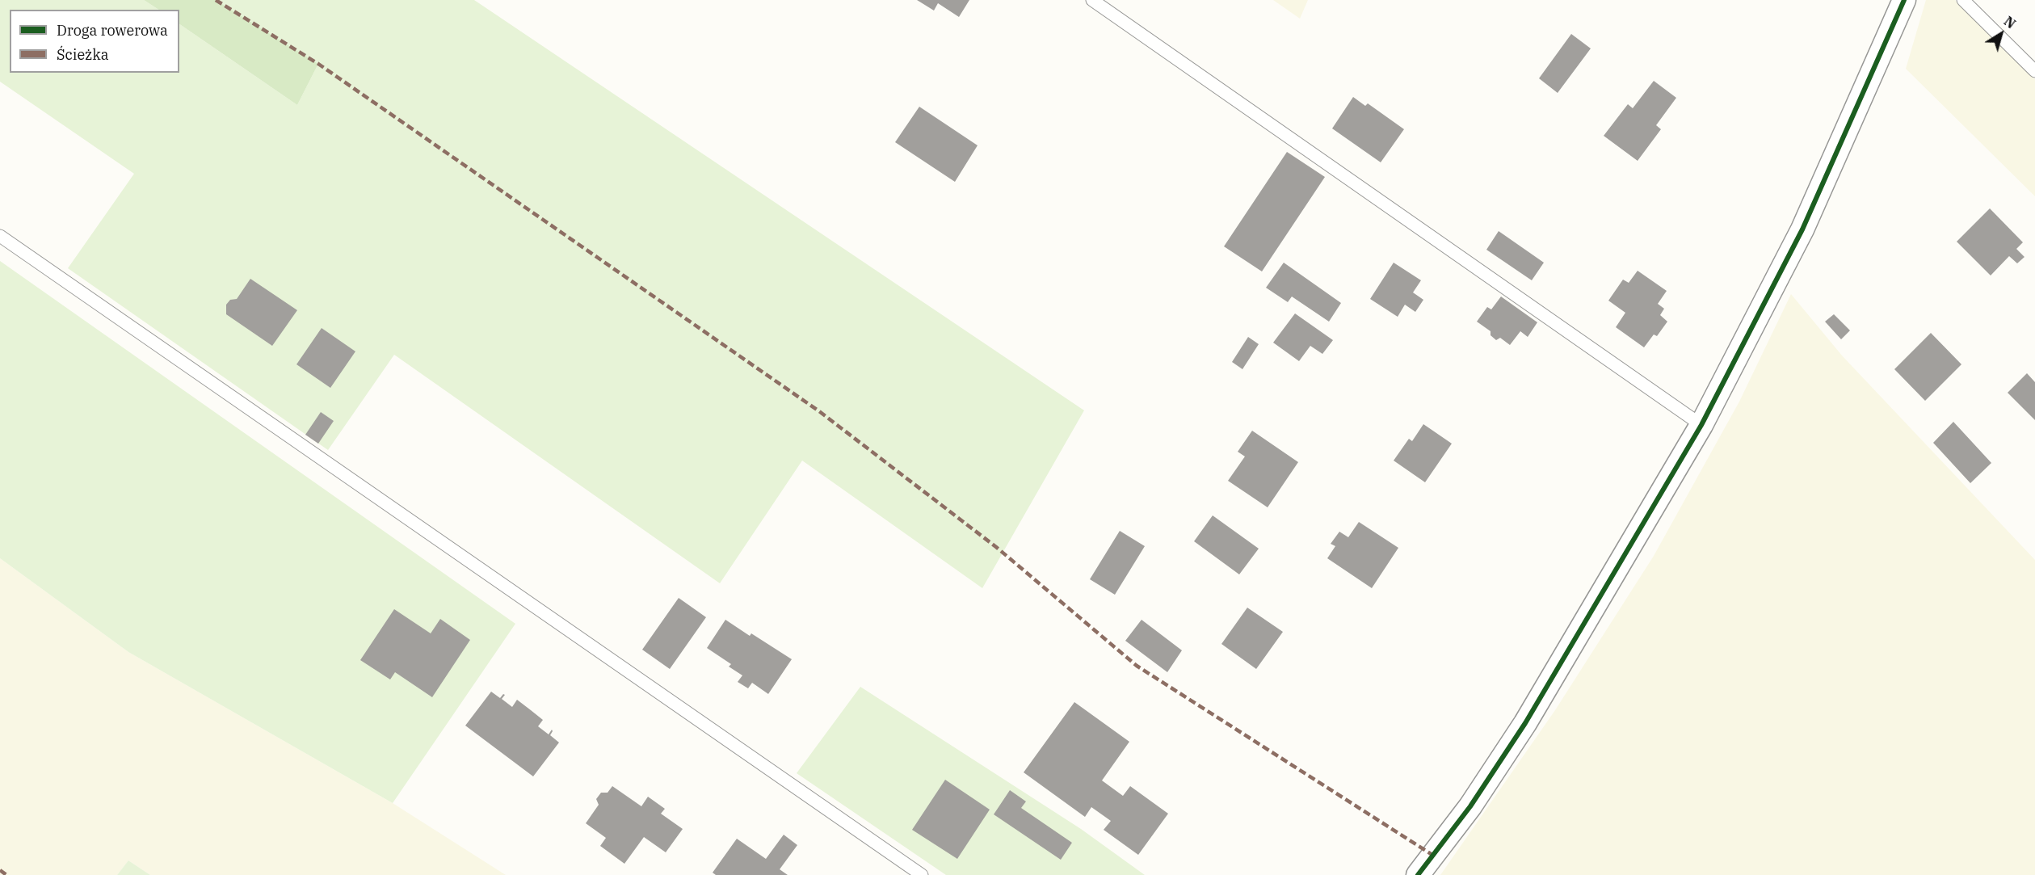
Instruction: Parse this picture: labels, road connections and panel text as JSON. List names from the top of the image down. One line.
{"legend":["Droga rowerowa","Ścieżka"],"north":"top right"}
